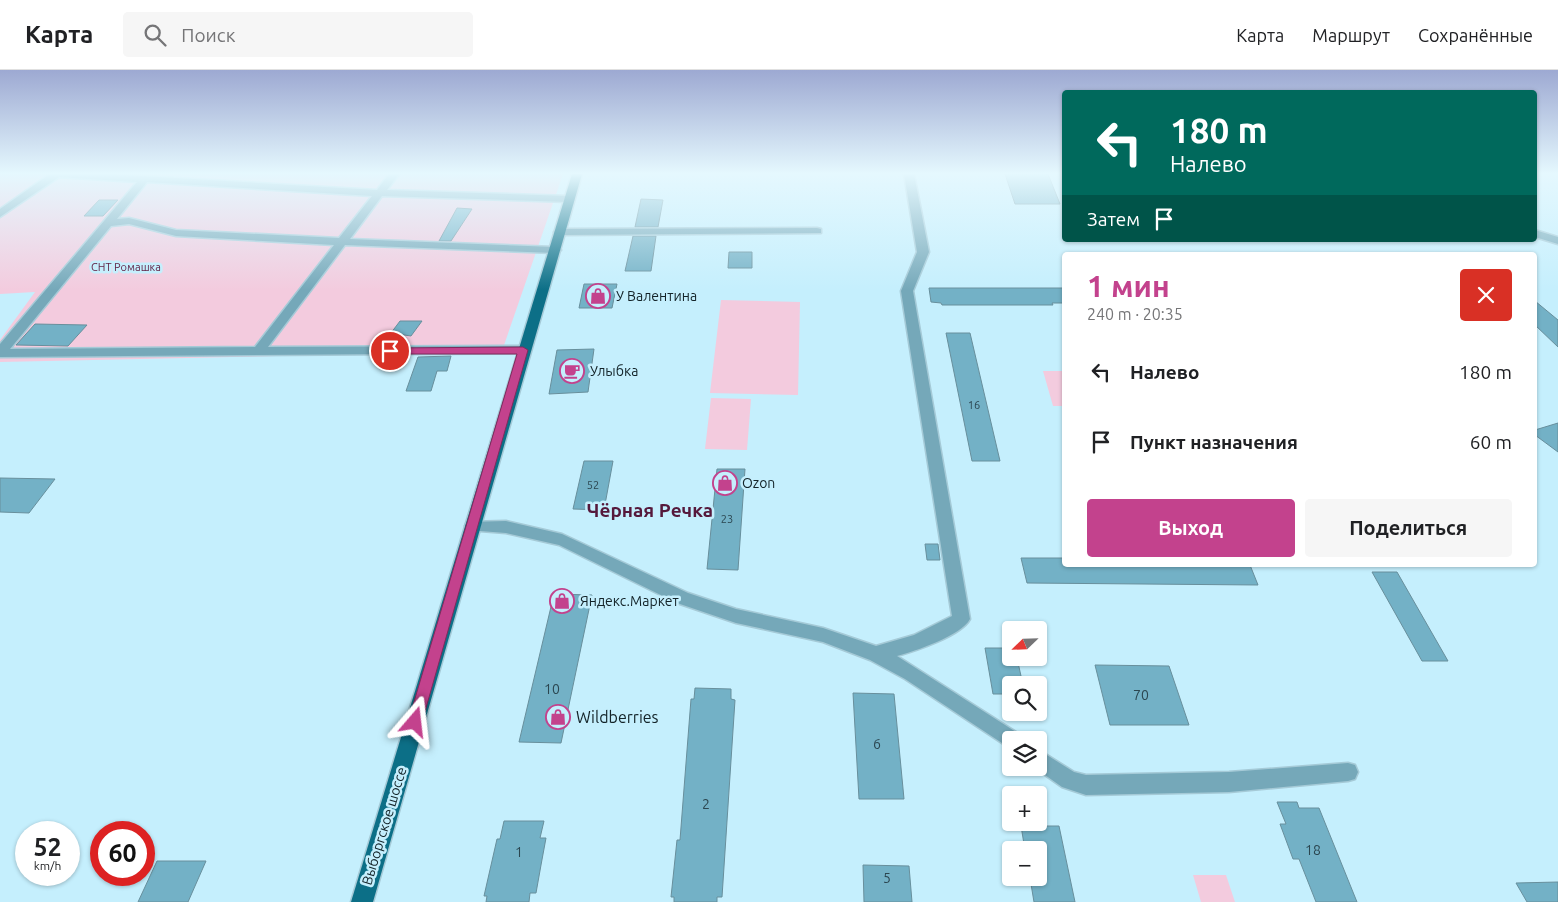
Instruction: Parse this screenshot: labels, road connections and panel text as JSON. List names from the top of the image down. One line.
{"streets":{"main road":["Выборгское шоссе"]},"districts":["Чёрная Речка"],"parks":["СНТ Ромашка"],"places":{"shop":["У Валентина","Ozon","Яндекс.Маркет","Wildberries"],"cafe":["Улыбка"]},"house_numbers":["16","52","23","10","70","6","2","18","1","5"],"north":"bottom left","page":{"header":"Карта","search":"Поиск","nav":["Карта","Маршрут","Сохранённые"],"turn":["180 m","Налево"],"then":"Затем","heading":["1 мин","240 m · 20:35"],"list":[{"name":"Налево","value":"180 m"},{"name":"Пункт назначения","value":"60 m"}],"buttons":["Выход","Поделиться"],"map_buttons":["+","−"],"speed":"52 km/h","limit":"60"}}
